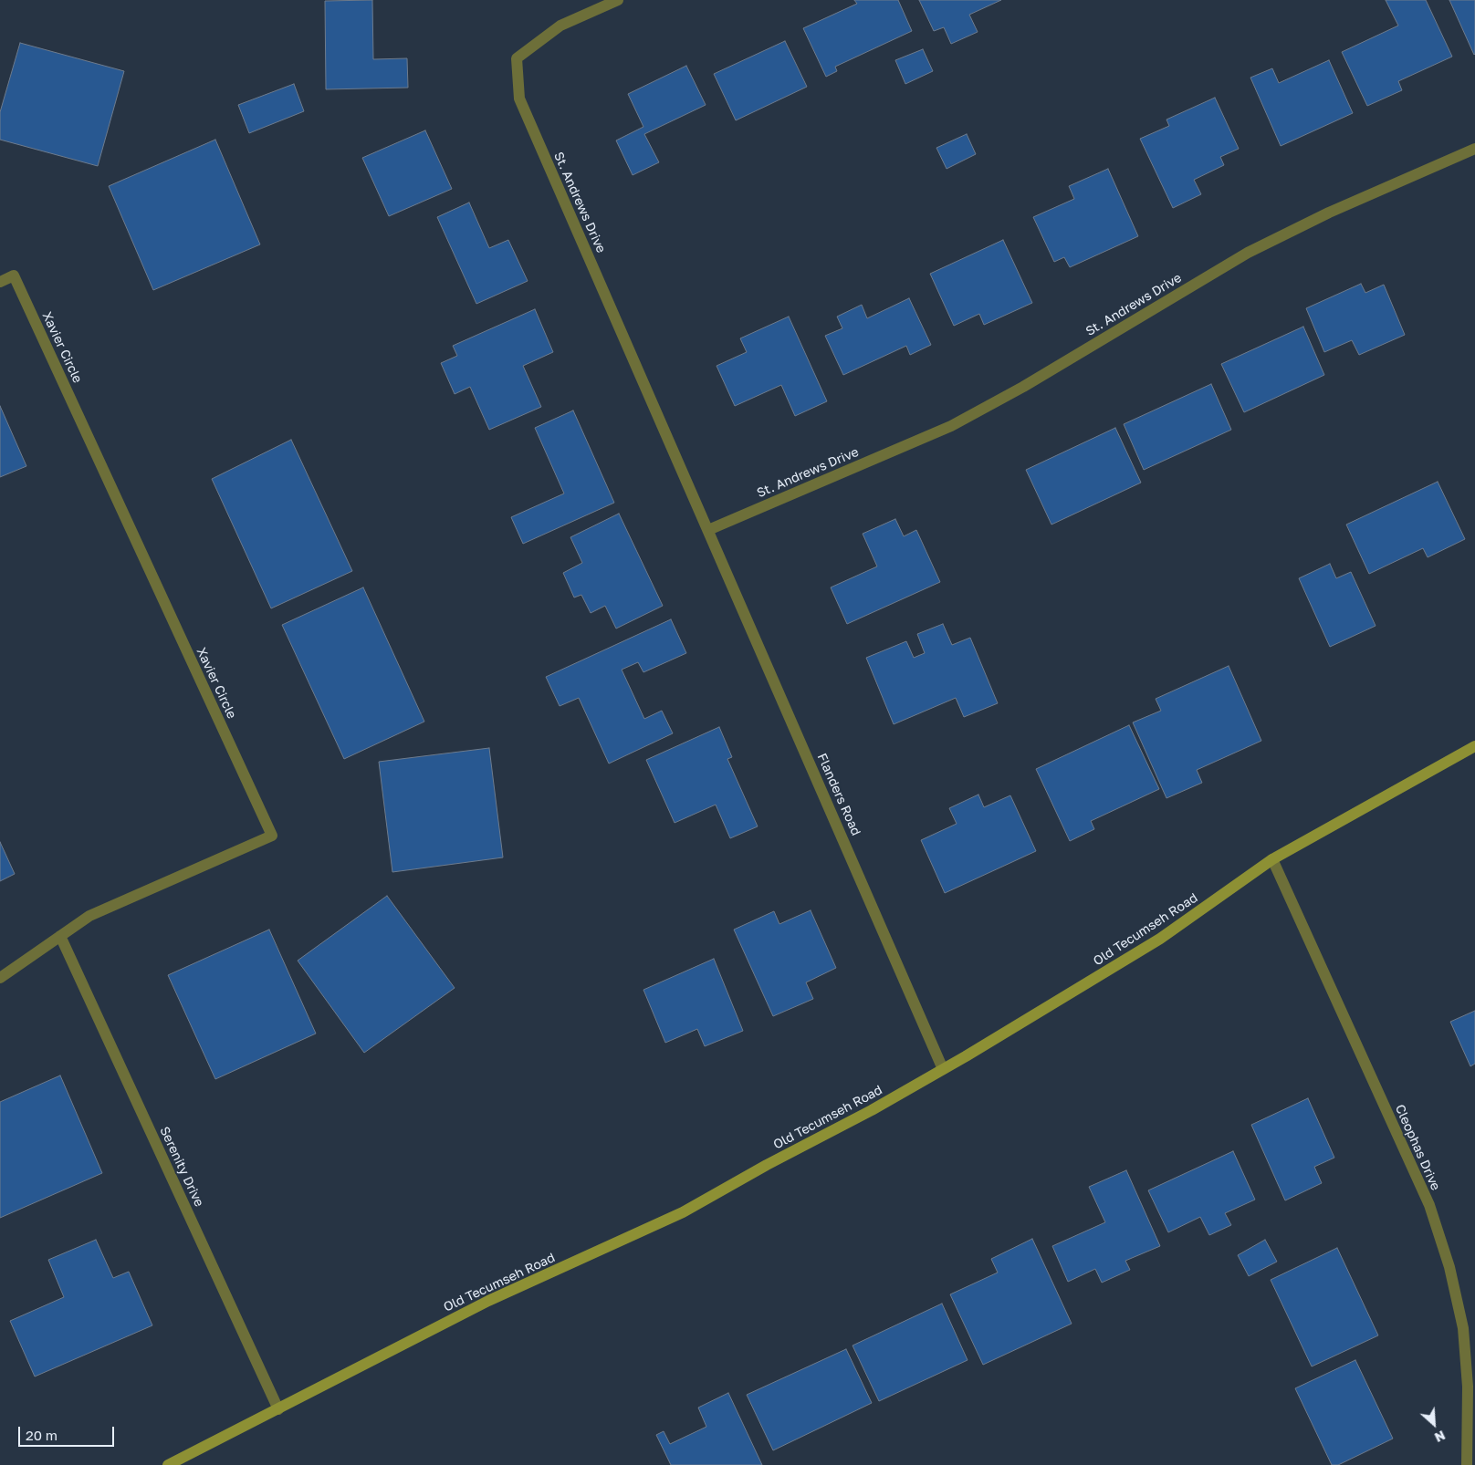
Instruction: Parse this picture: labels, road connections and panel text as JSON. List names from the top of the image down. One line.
{"streets":{"main road":["Old Tecumseh Road"],"street":["St. Andrews Drive","Xavier Circle","Flanders Road","Cleophas Drive","Serenity Drive"]},"crossings":[["St. Andrews Drive","Flanders Road"],["Xavier Circle","Serenity Drive"],["Flanders Road","Old Tecumseh Road"],["Old Tecumseh Road","Cleophas Drive"],["Old Tecumseh Road","Serenity Drive"]],"scale_bar":"20 m","north":"bottom right"}
